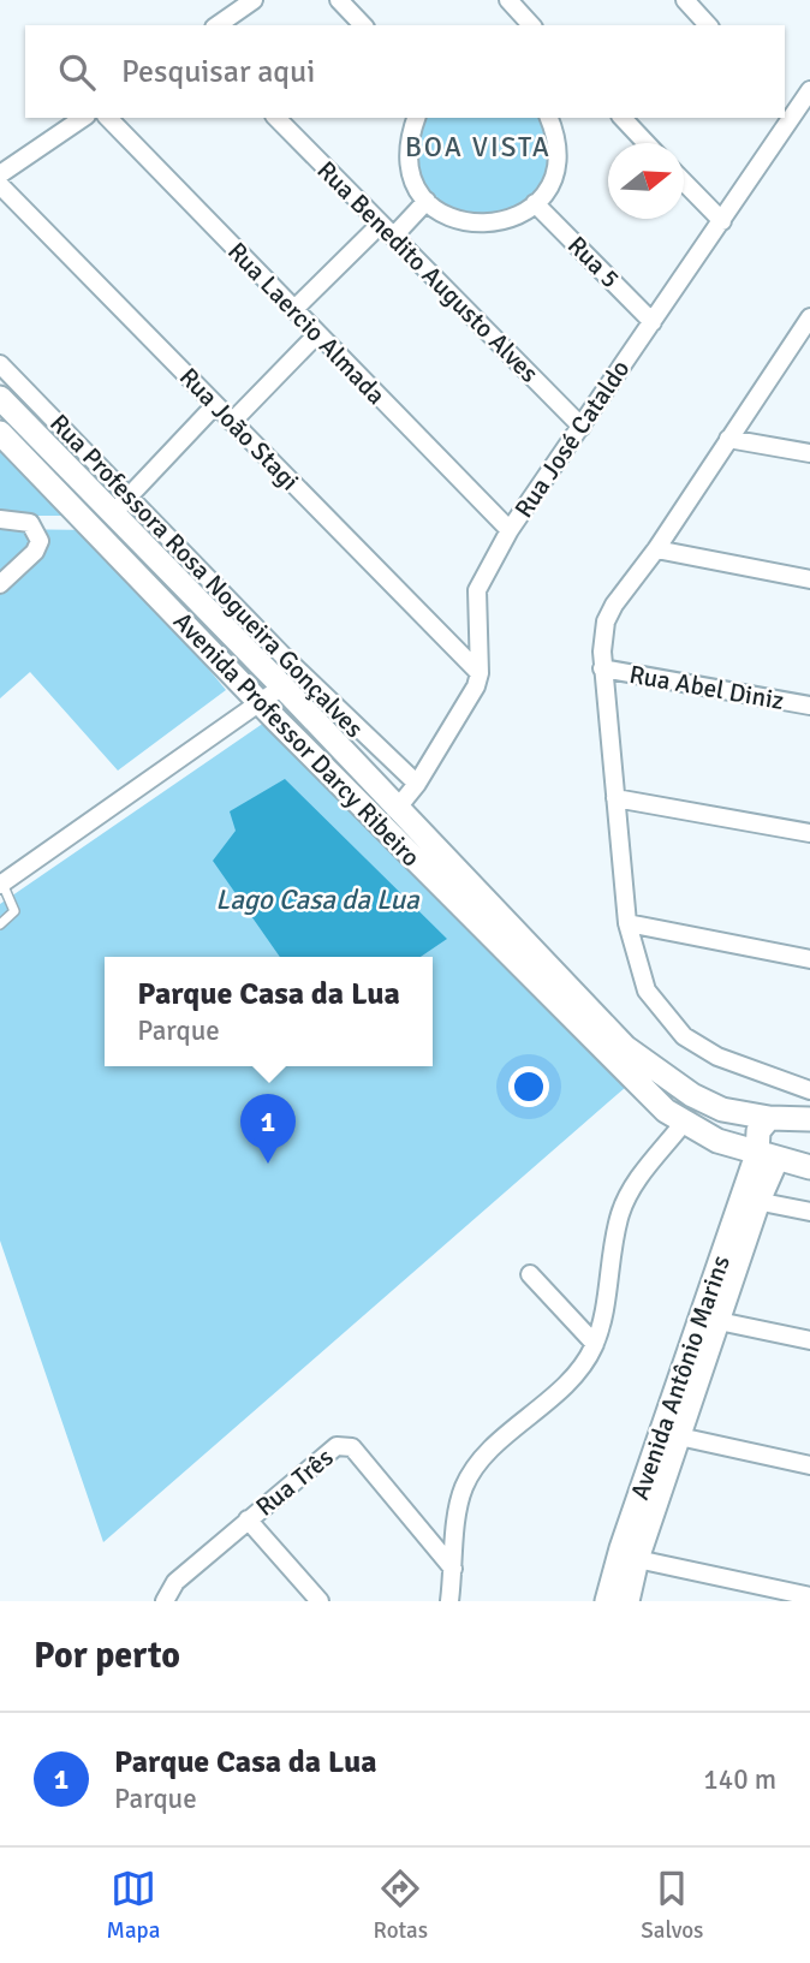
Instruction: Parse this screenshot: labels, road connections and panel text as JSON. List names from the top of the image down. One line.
{"streets":{"main road":["Avenida Professor Darcy Ribeiro","Avenida Antônio Marins"],"street":["Rua 5","Rua Benedito Augusto Alves","Rua Laercio Almada","Rua João Stagi","Rua José Cataldo","Rua Professora Rosa Nogueira Gonçalves","Rua Abel Diniz","Rua Três"]},"crossings":[["Rua 5","Rua José Cataldo"],["Rua Benedito Augusto Alves","Rua José Cataldo"],["Rua Laercio Almada","Rua José Cataldo"],["Rua João Stagi","Rua José Cataldo"],["Rua José Cataldo","Rua Professora Rosa Nogueira Gonçalves"],["Rua José Cataldo","Avenida Professor Darcy Ribeiro"],["Avenida Professor Darcy Ribeiro","Avenida Antônio Marins"]],"districts":["BOA VISTA"],"water":["Lago Casa da Lua"],"north":"right","page":{"search":"Pesquisar aqui","popup":["Parque Casa da Lua","Parque"],"pins":"1","heading":"Por perto","list":[{"mark":"1","name":"Parque Casa da Lua","note":"Parque","value":"140 m"}],"nav":["Mapa","Rotas","Salvos"]}}
